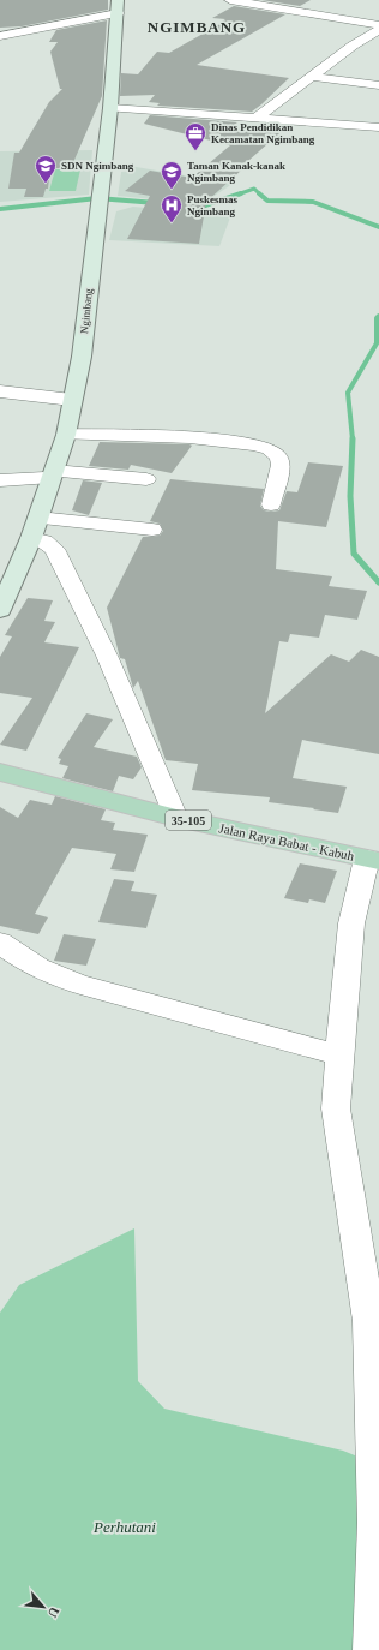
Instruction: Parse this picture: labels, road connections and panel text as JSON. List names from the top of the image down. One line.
{"streets":{"main road":["35-105","Jalan Raya Babat - Kabuh"],"street":["Ngimbang"]},"districts":["NGIMBANG"],"parks":["Perhutani"],"places":{"office":["Dinas Pendidikan Kecamatan Ngimbang"],"school or university":["SDN Ngimbang","Taman Kanak-kanak Ngimbang"],"hospital":["Puskesmas Ngimbang"]},"north":"bottom right"}
